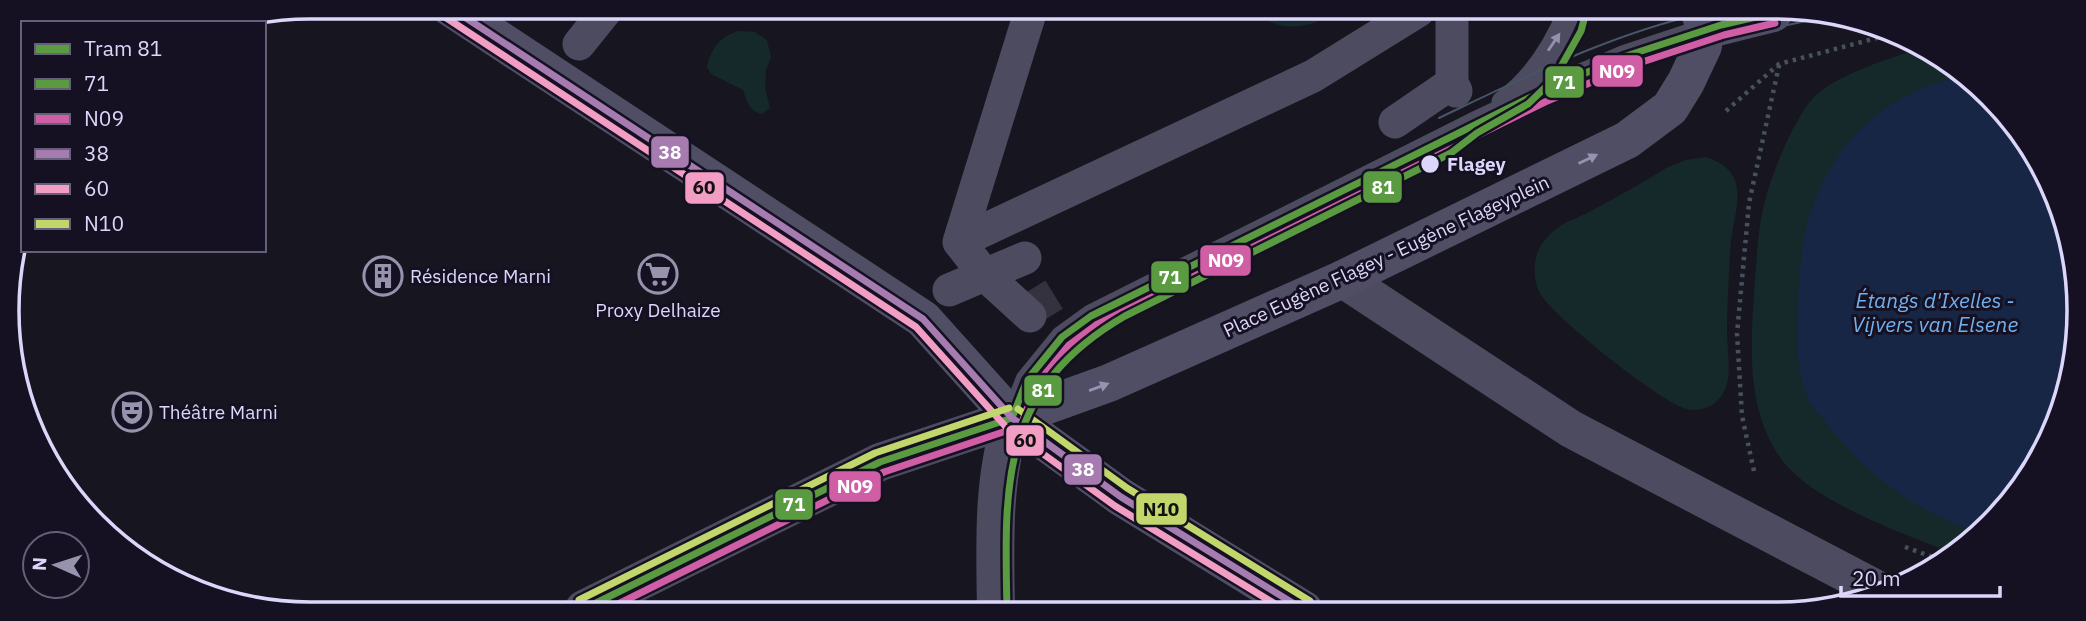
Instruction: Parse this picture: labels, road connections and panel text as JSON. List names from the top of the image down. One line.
{"streets":{"main road":["Place Eugène Flagey - Eugène Flageyplein"]},"one_way":["Place Eugène Flagey - Eugène Flageyplein"],"water":["Étangs d'Ixelles - Vijvers van Elsene"],"places":{"other":["Flagey"],"supermarket":["Proxy Delhaize"],"building":["Résidence Marni"],"theatre":["Théâtre Marni"]},"lines":["tram line 81","transit line 71","transit line 38","transit line 60","transit line N09","transit line N10"],"legend":["Tram 81","71","N09","38","60","N10"],"scale_bar":"20 m","north":"left"}
